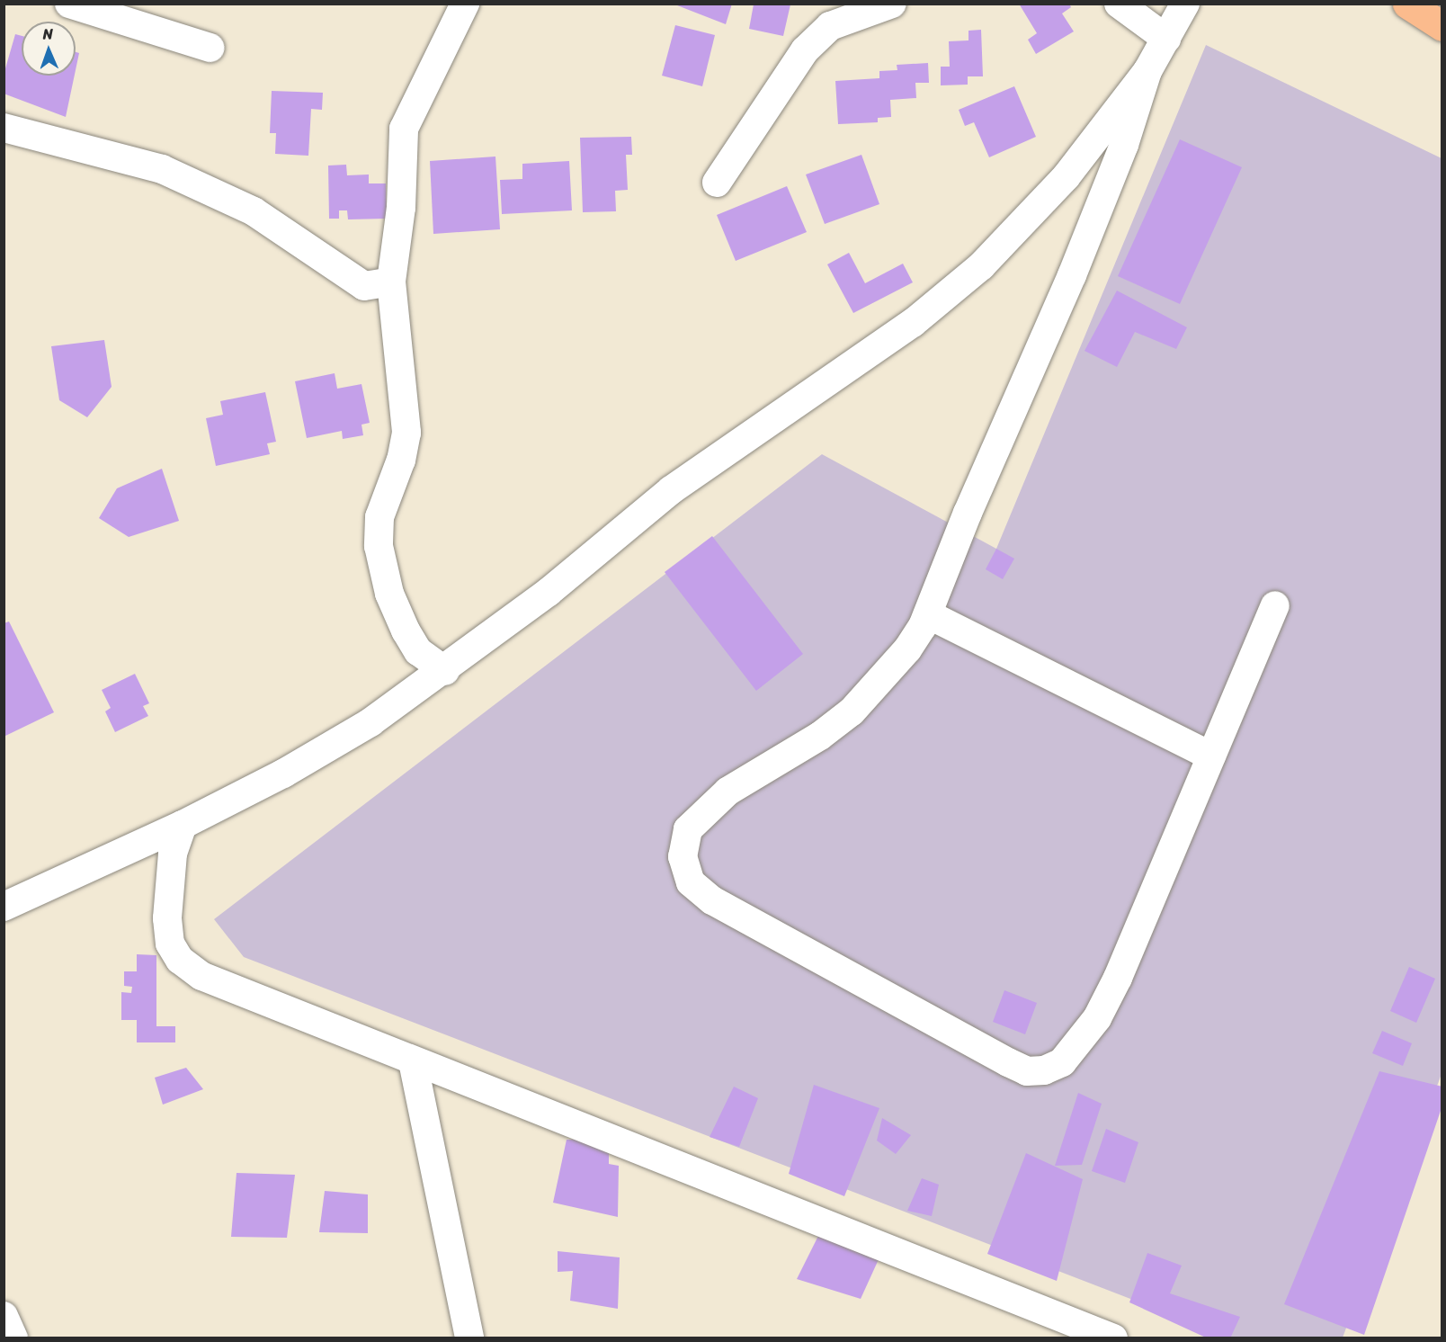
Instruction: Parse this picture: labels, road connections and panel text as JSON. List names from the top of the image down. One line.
{"north":"top"}
